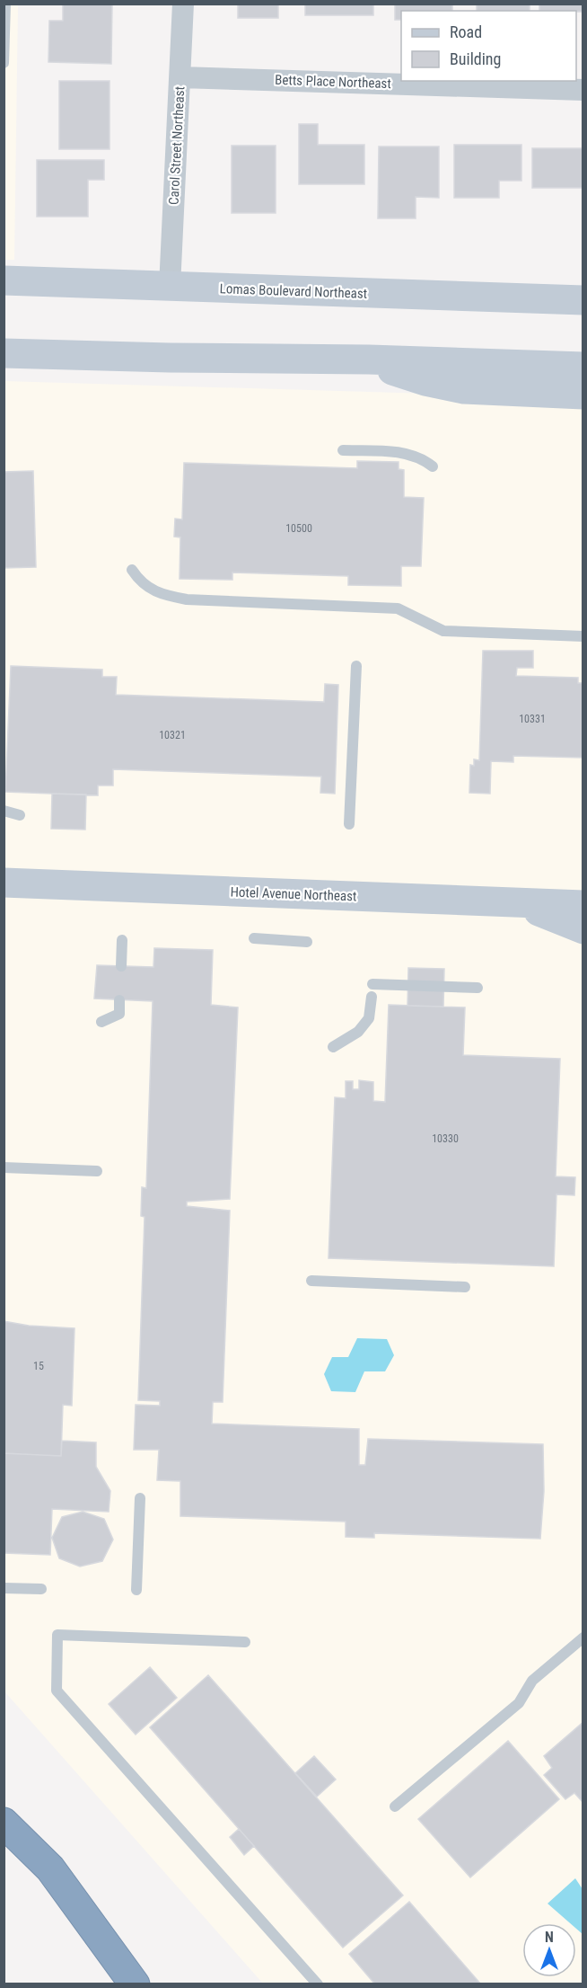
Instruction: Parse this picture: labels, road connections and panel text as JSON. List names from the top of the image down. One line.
{"streets":{"main road":["Lomas Boulevard Northeast","Hotel Avenue Northeast"],"street":["Betts Place Northeast","Carol Street Northeast"]},"crossings":[["Betts Place Northeast","Carol Street Northeast"],["Carol Street Northeast","Lomas Boulevard Northeast"]],"house_numbers":["10500","10331","10321","10330","15"],"legend":["Road","Building"],"north":"top"}
